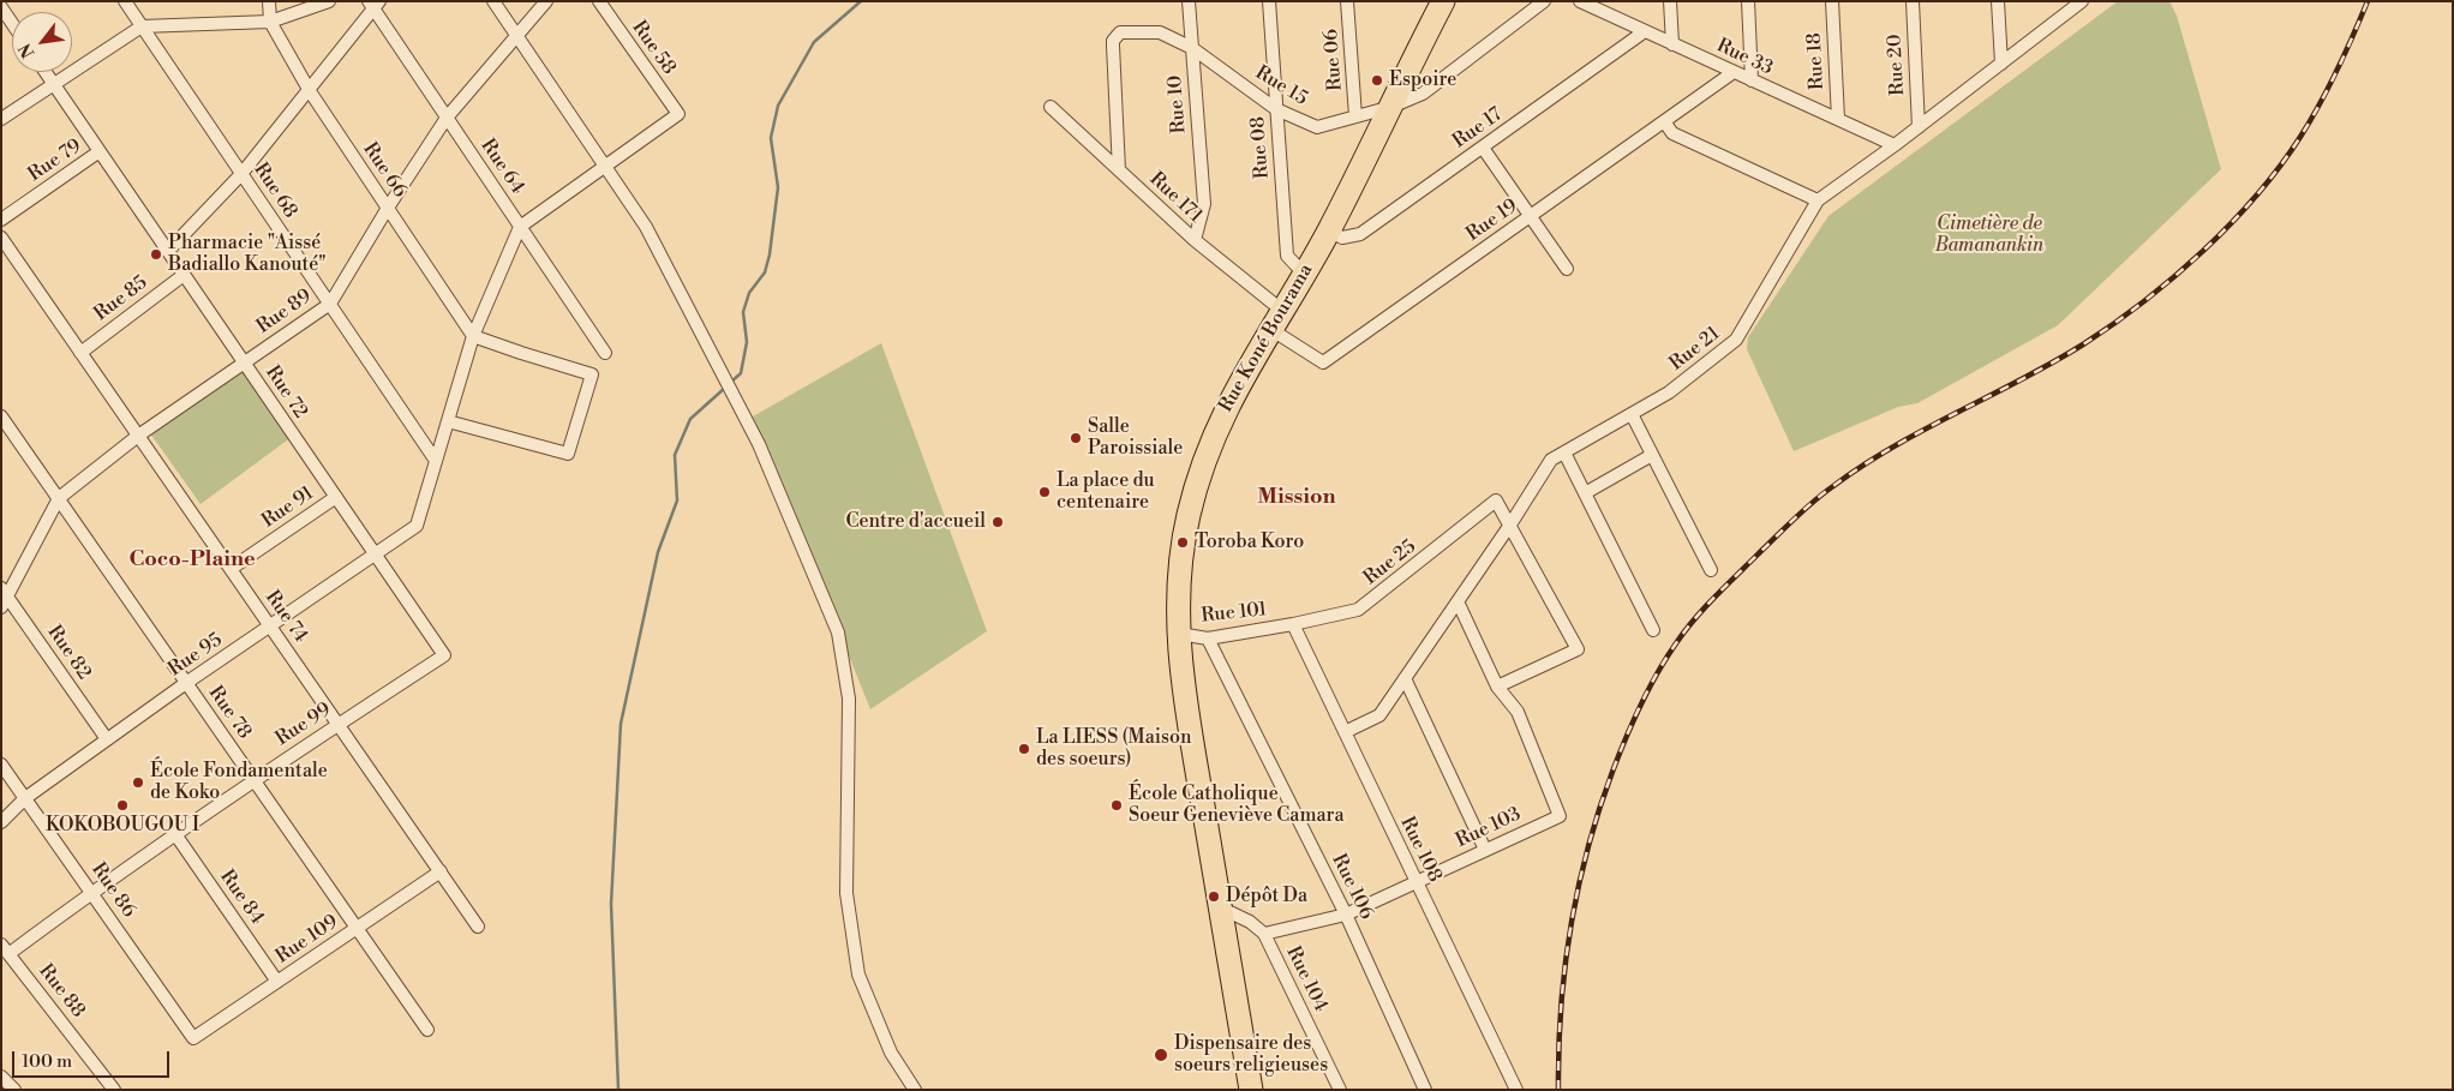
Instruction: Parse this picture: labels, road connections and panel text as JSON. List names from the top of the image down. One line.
{"streets":{"highway":["Rue Koné Bourama"],"street":["Rue 58","Rue 33","Rue 06","Rue 18","Rue 20","Rue 15","Rue 10","Rue 17","Rue 08","Rue 79","Rue 64","Rue 66","Rue 68","Rue 171","Rue 19","Rue 85","Rue 89","Rue 21","Rue 72","Rue 91","Rue 25","Rue 101","Rue 74","Rue 82","Rue 95","Rue 78","Rue 99","Rue 103","Rue 108","Rue 106","Rue 86","Rue 84","Rue 109","Rue 104","Rue 88"]},"crossings":[["Rue 33","Rue 18"],["Rue 33","Rue 17"],["Rue 33","Rue 19"],["Rue 33","Rue 21"],["Rue 06","Rue 15"],["Rue 20","Rue 21"],["Rue 15","Rue 10"],["Rue 15","Rue 08"],["Rue 15","Rue 171"],["Rue 15","Rue Koné Bourama"],["Rue 10","Rue 171"],["Rue 17","Rue Koné Bourama"],["Rue 08","Rue Koné Bourama"],["Rue 79","Rue 72"],["Rue 64","Rue 89"],["Rue 66","Rue 89"],["Rue 68","Rue 89"],["Rue 68","Rue 95"],["Rue 171","Rue 19"],["Rue 171","Rue Koné Bourama"],["Rue 19","Rue Koné Bourama"],["Rue 85","Rue 72"],["Rue 85","Rue 74"],["Rue 89","Rue 72"],["Rue 89","Rue 74"],["Rue 89","Rue 82"],["Rue 89","Rue 78"],["Rue Koné Bourama","Rue 101"],["Rue Koné Bourama","Rue 104"],["Rue 21","Rue 25"],["Rue 21","Rue 108"],["Rue 72","Rue 91"],["Rue 72","Rue 95"],["Rue 72","Rue 99"],["Rue 91","Rue 74"],["Rue 25","Rue 101"],["Rue 25","Rue 108"],["Rue 101","Rue 108"],["Rue 101","Rue 106"],["Rue 74","Rue 95"],["Rue 74","Rue 99"],["Rue 74","Rue 109"],["Rue 82","Rue 95"],["Rue 95","Rue 78"],["Rue 95","Rue 86"],["Rue 78","Rue 99"],["Rue 78","Rue 109"],["Rue 99","Rue 86"],["Rue 99","Rue 84"],["Rue 99","Rue 88"],["Rue 103","Rue 108"],["Rue 103","Rue 106"],["Rue 103","Rue 104"],["Rue 86","Rue 109"],["Rue 84","Rue 109"]],"districts":["Mission","Coco-Plaine"],"parks":["Cimetière de Bamanankin"],"places":["Espoire","Pharmacie \"Aissé Badiallo Kanouté\"","Salle Paroissiale","La place du centenaire","Centre d'accueil","Toroba Koro","La LIESS (Maison des soeurs)","École Fondamentale de Koko","KOKOBOUGOU I","École Catholique Soeur Geneviève Camara","Dépôt Da","Dispensaire des soeurs religieuses"],"scale_bar":"100 m","north":"bottom left"}
